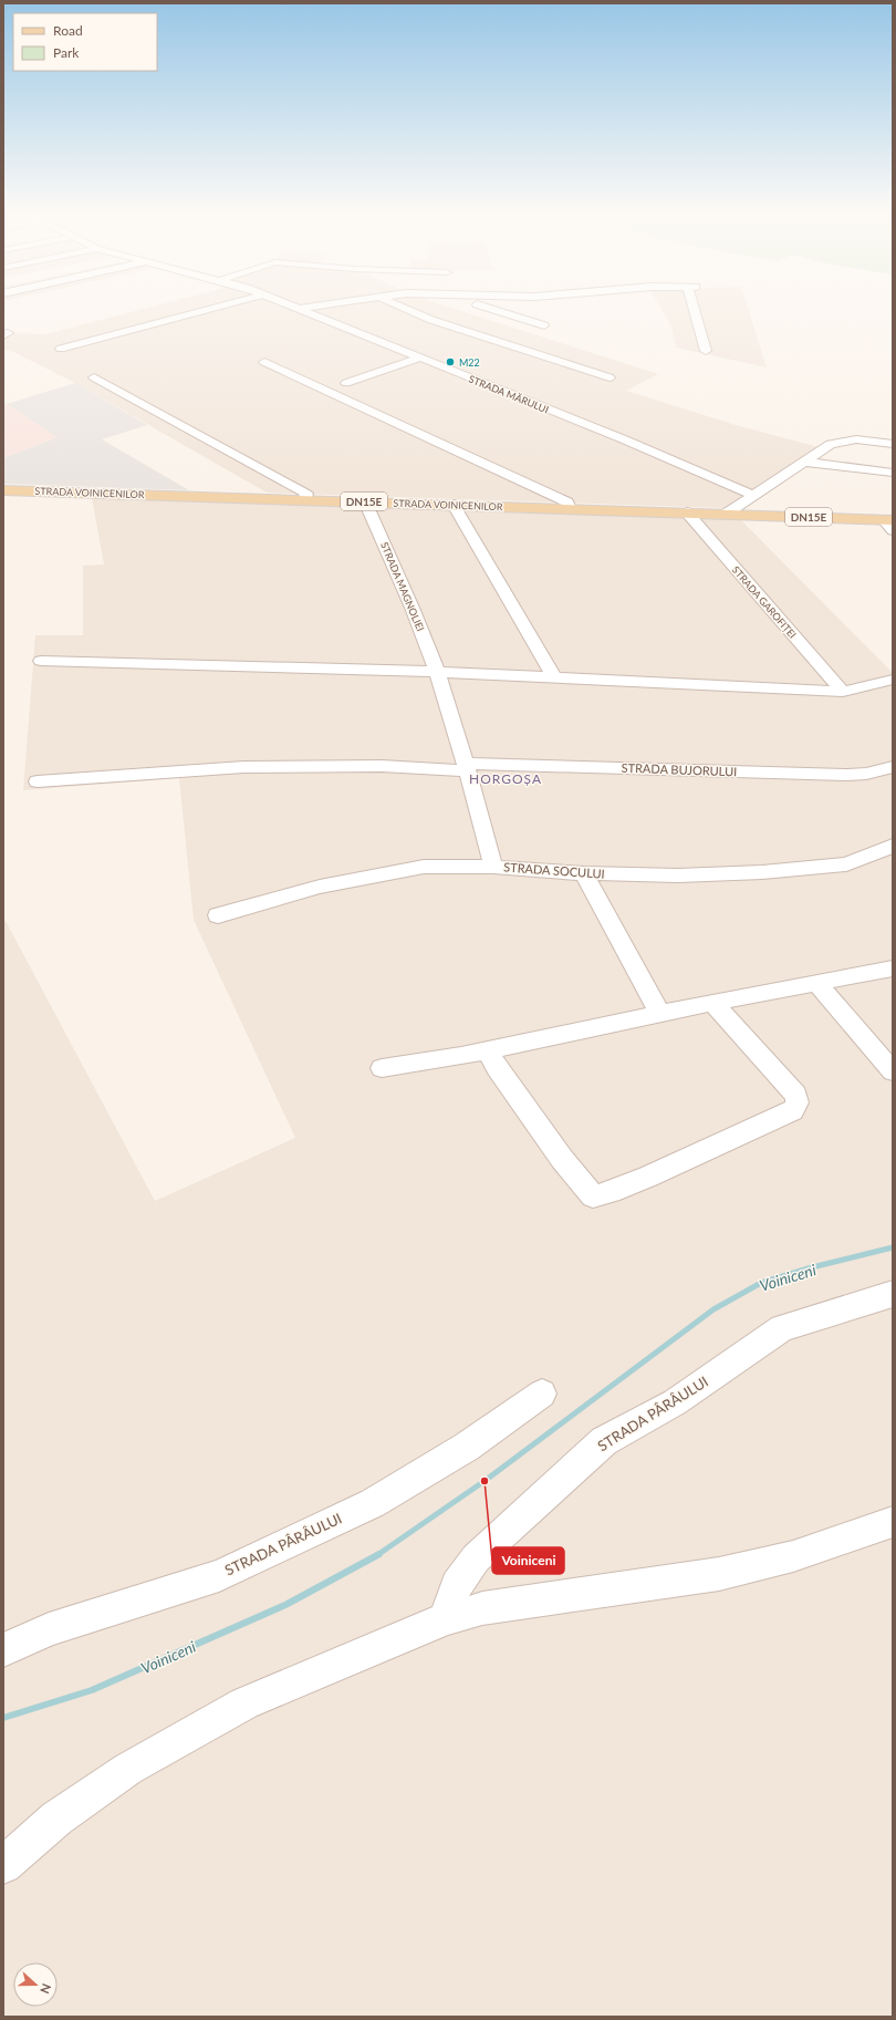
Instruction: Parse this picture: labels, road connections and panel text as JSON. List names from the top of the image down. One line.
{"streets":{"main road":["STRADA VOINICENILOR","DN15E"],"street":["STRADA MĂRULUI","STRADA MAGNOLIEI","STRADA GAROFIȚEI","STRADA BUJORULUI","STRADA SOCULUI","STRADA PÂRÂULUI"]},"crossings":[["STRADA VOINICENILOR","STRADA MAGNOLIEI"],["STRADA VOINICENILOR","STRADA GAROFIȚEI"],["STRADA MAGNOLIEI","STRADA BUJORULUI"],["STRADA MAGNOLIEI","STRADA SOCULUI"]],"districts":["HORGOȘA"],"water":["Voiniceni"],"places":["M22","Voiniceni"],"legend":["Road","Park"],"north":"right"}
